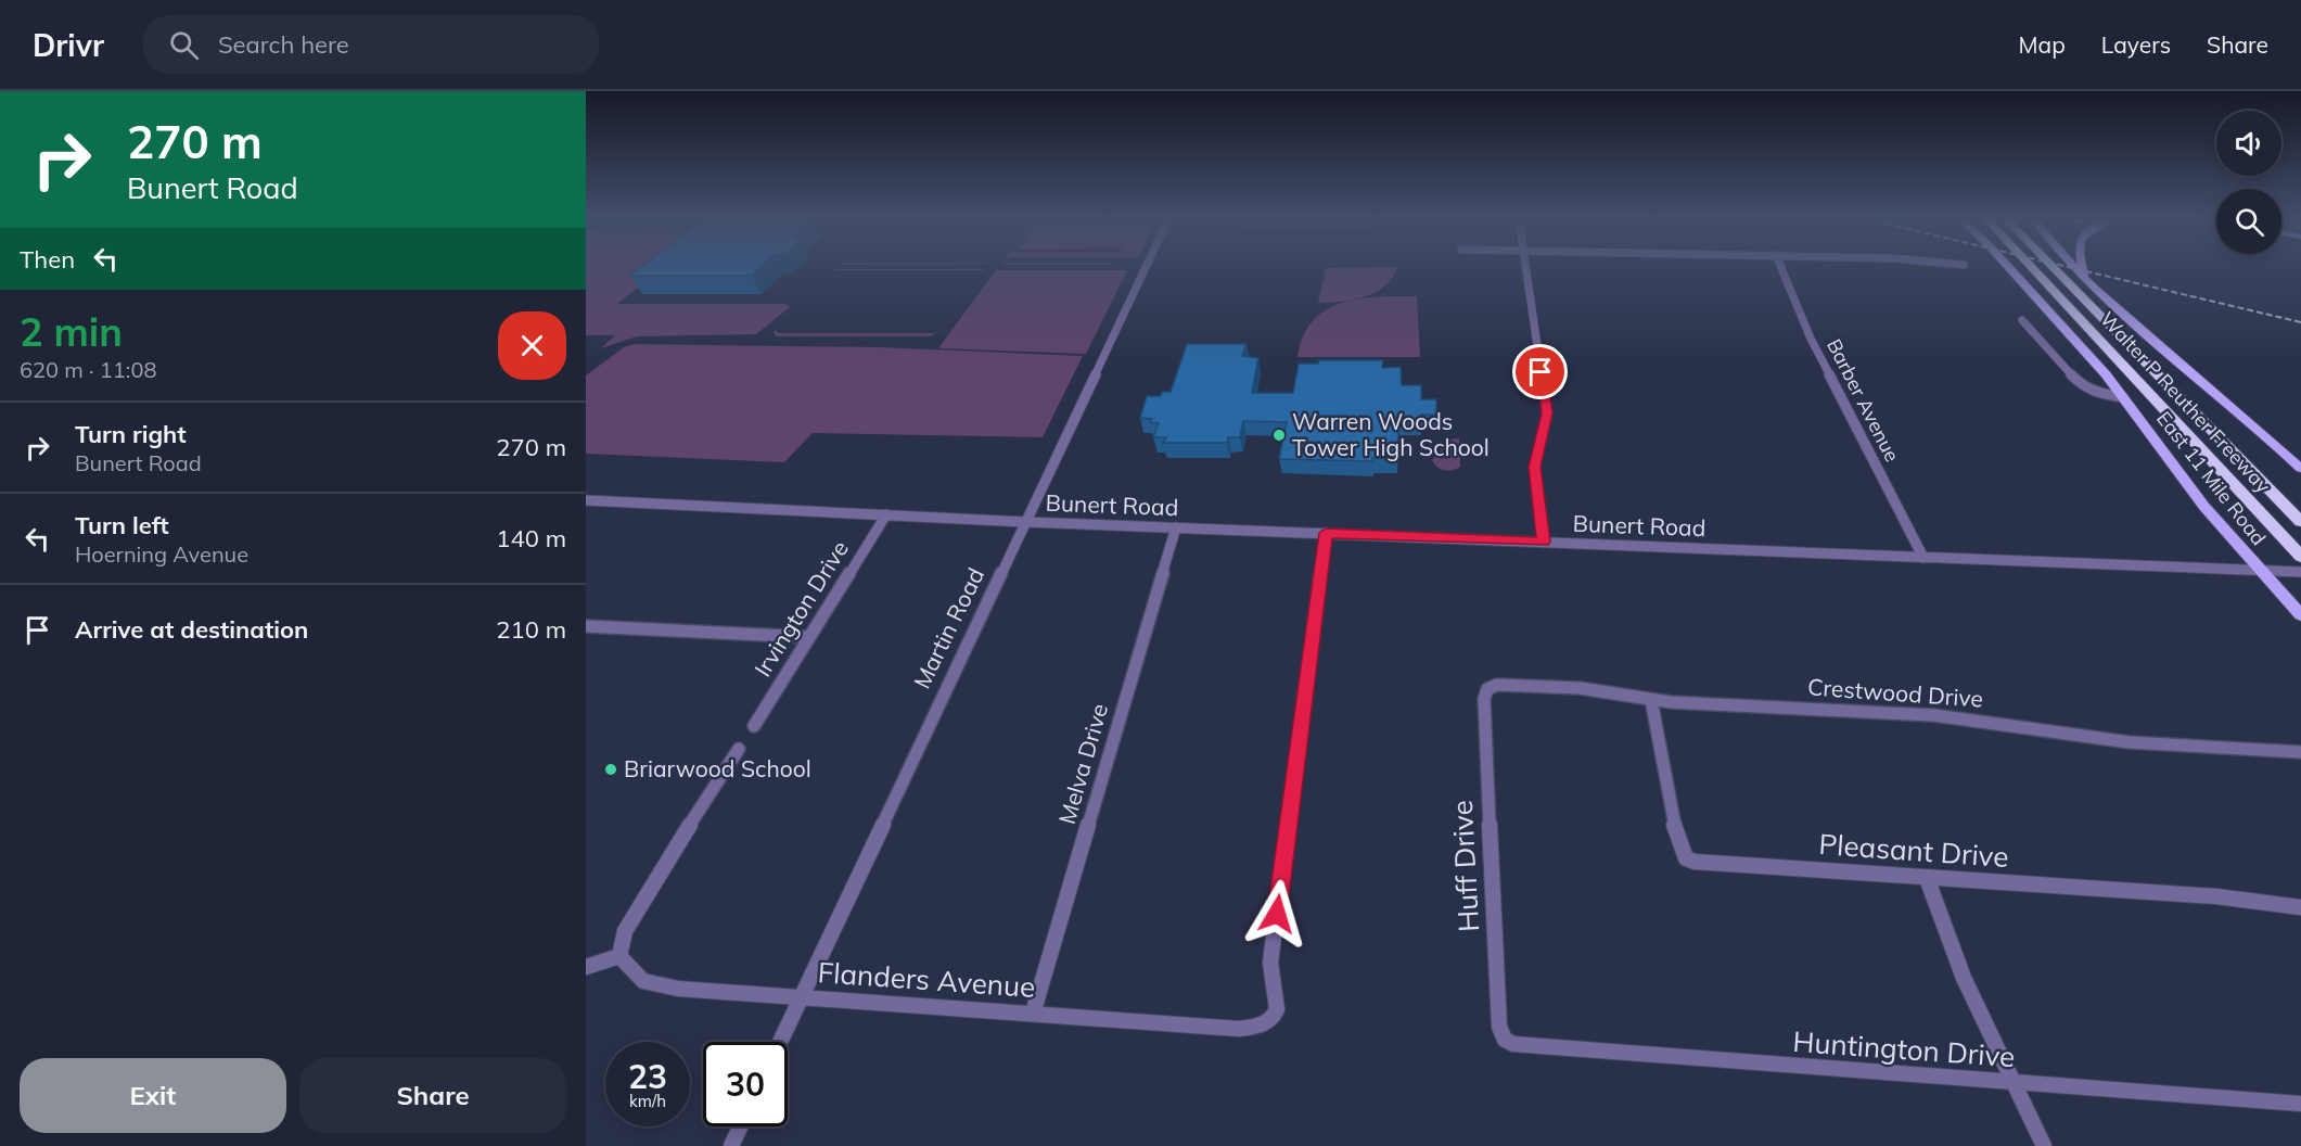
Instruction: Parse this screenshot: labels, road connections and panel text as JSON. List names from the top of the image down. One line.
{"streets":{"highway":["Walter P Reuther Freeway"],"main road":["East 11 Mile Road"],"street":["Barber Avenue","Bunert Road","Irvington Drive","Martin Road","Crestwood Drive","Melva Drive","Pleasant Drive","Huff Drive","Flanders Avenue","Huntington Drive"]},"crossings":[["Barber Avenue","Bunert Road"],["East 11 Mile Road","Bunert Road"],["Bunert Road","Irvington Drive"],["Bunert Road","Martin Road"],["Bunert Road","Melva Drive"],["Bunert Road","Flanders Avenue"],["Martin Road","Flanders Avenue"],["Crestwood Drive","Pleasant Drive"],["Crestwood Drive","Huff Drive"],["Melva Drive","Flanders Avenue"],["Huff Drive","Huntington Drive"]],"places":["Warren Woods Tower High School","Briarwood School"],"page":{"header":"Drivr","search":"Search here","nav":["Map","Layers","Share"],"turn":["270 m","Bunert Road"],"then":"Then","heading":["2 min","620 m · 11:08"],"list":[{"name":"Turn right","note":"Bunert Road","value":"270 m"},{"name":"Turn left","note":"Hoerning Avenue","value":"140 m"},{"name":"Arrive at destination","value":"210 m"}],"speed":"23 km/h","limit":"30","buttons":["Exit","Share"]}}
